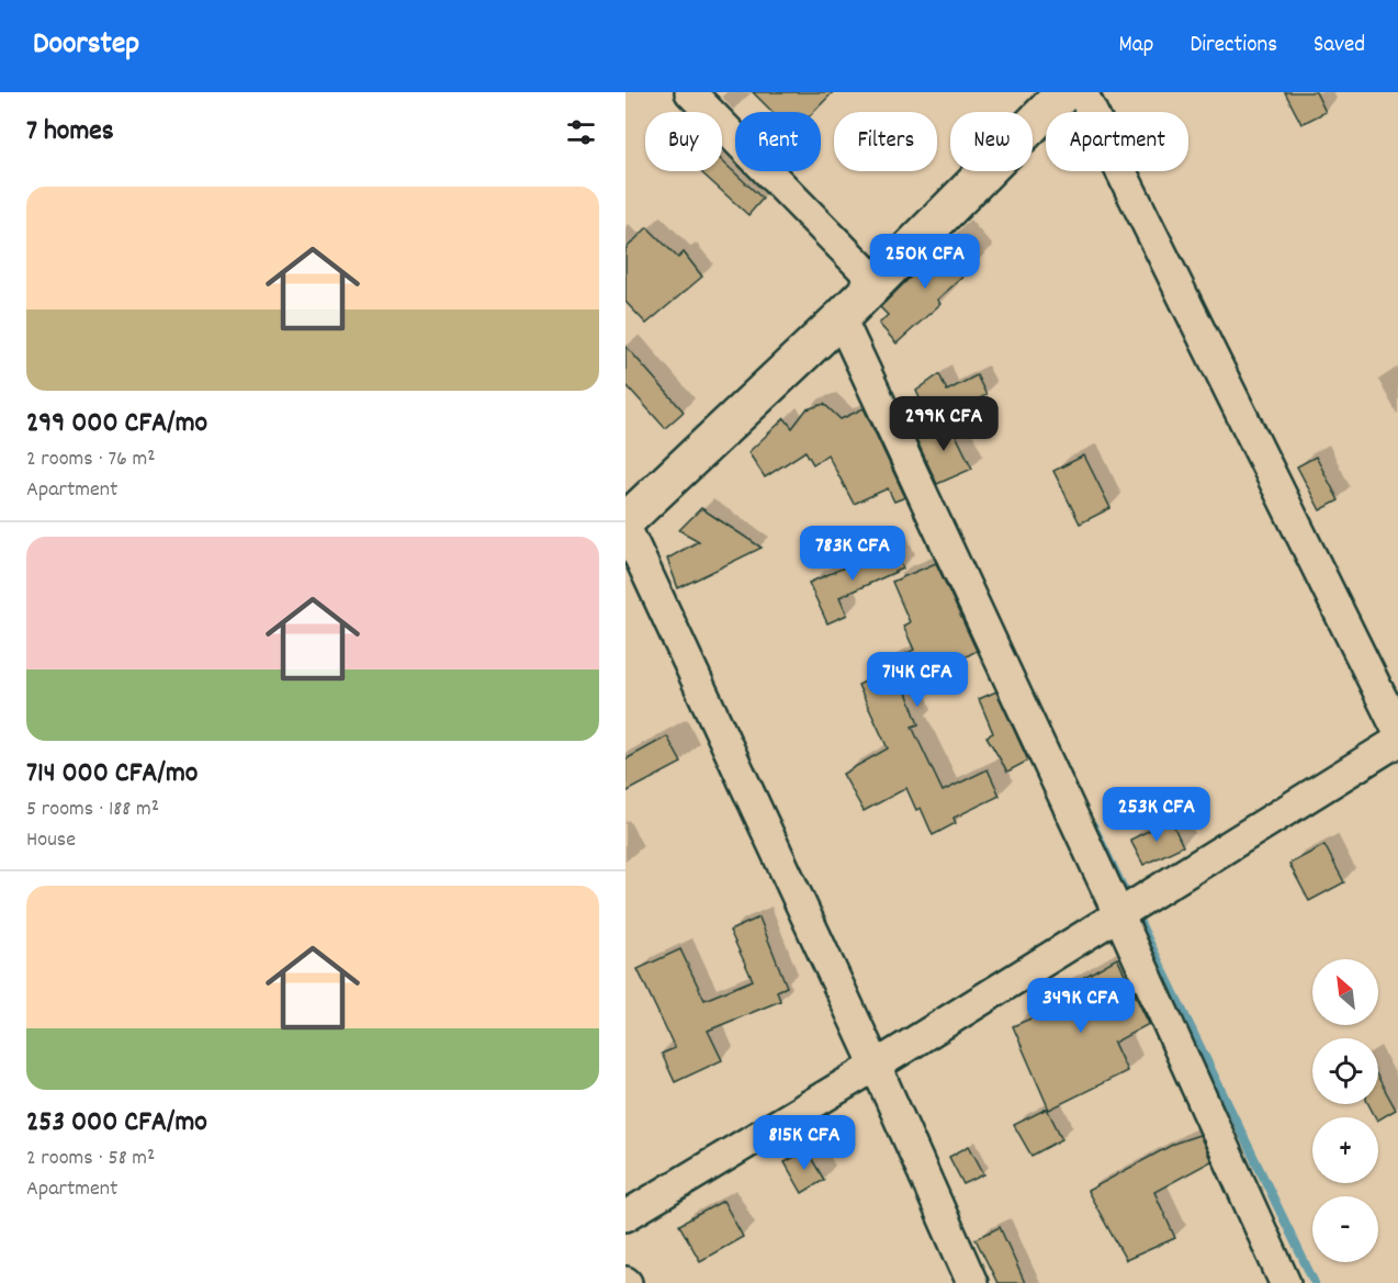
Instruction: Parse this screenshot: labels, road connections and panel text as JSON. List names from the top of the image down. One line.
{"north":"top left","page":{"header":"Doorstep","nav":["Map","Directions","Saved"],"heading":"7 homes","chip":["Buy","Rent","Filters","New","Apartment"],"list":[{"name":"299 000 CFA/mo","note":"2 rooms · 76 m² · Apartment"},{"name":"714 000 CFA/mo","note":"5 rooms · 188 m² · House"},{"name":"253 000 CFA/mo","note":"2 rooms · 58 m² · Apartment"}],"price":["250K CFA","299K CFA","783K CFA","714K CFA","253K CFA","349K CFA","815K CFA"],"map_buttons":["+","−"]}}
